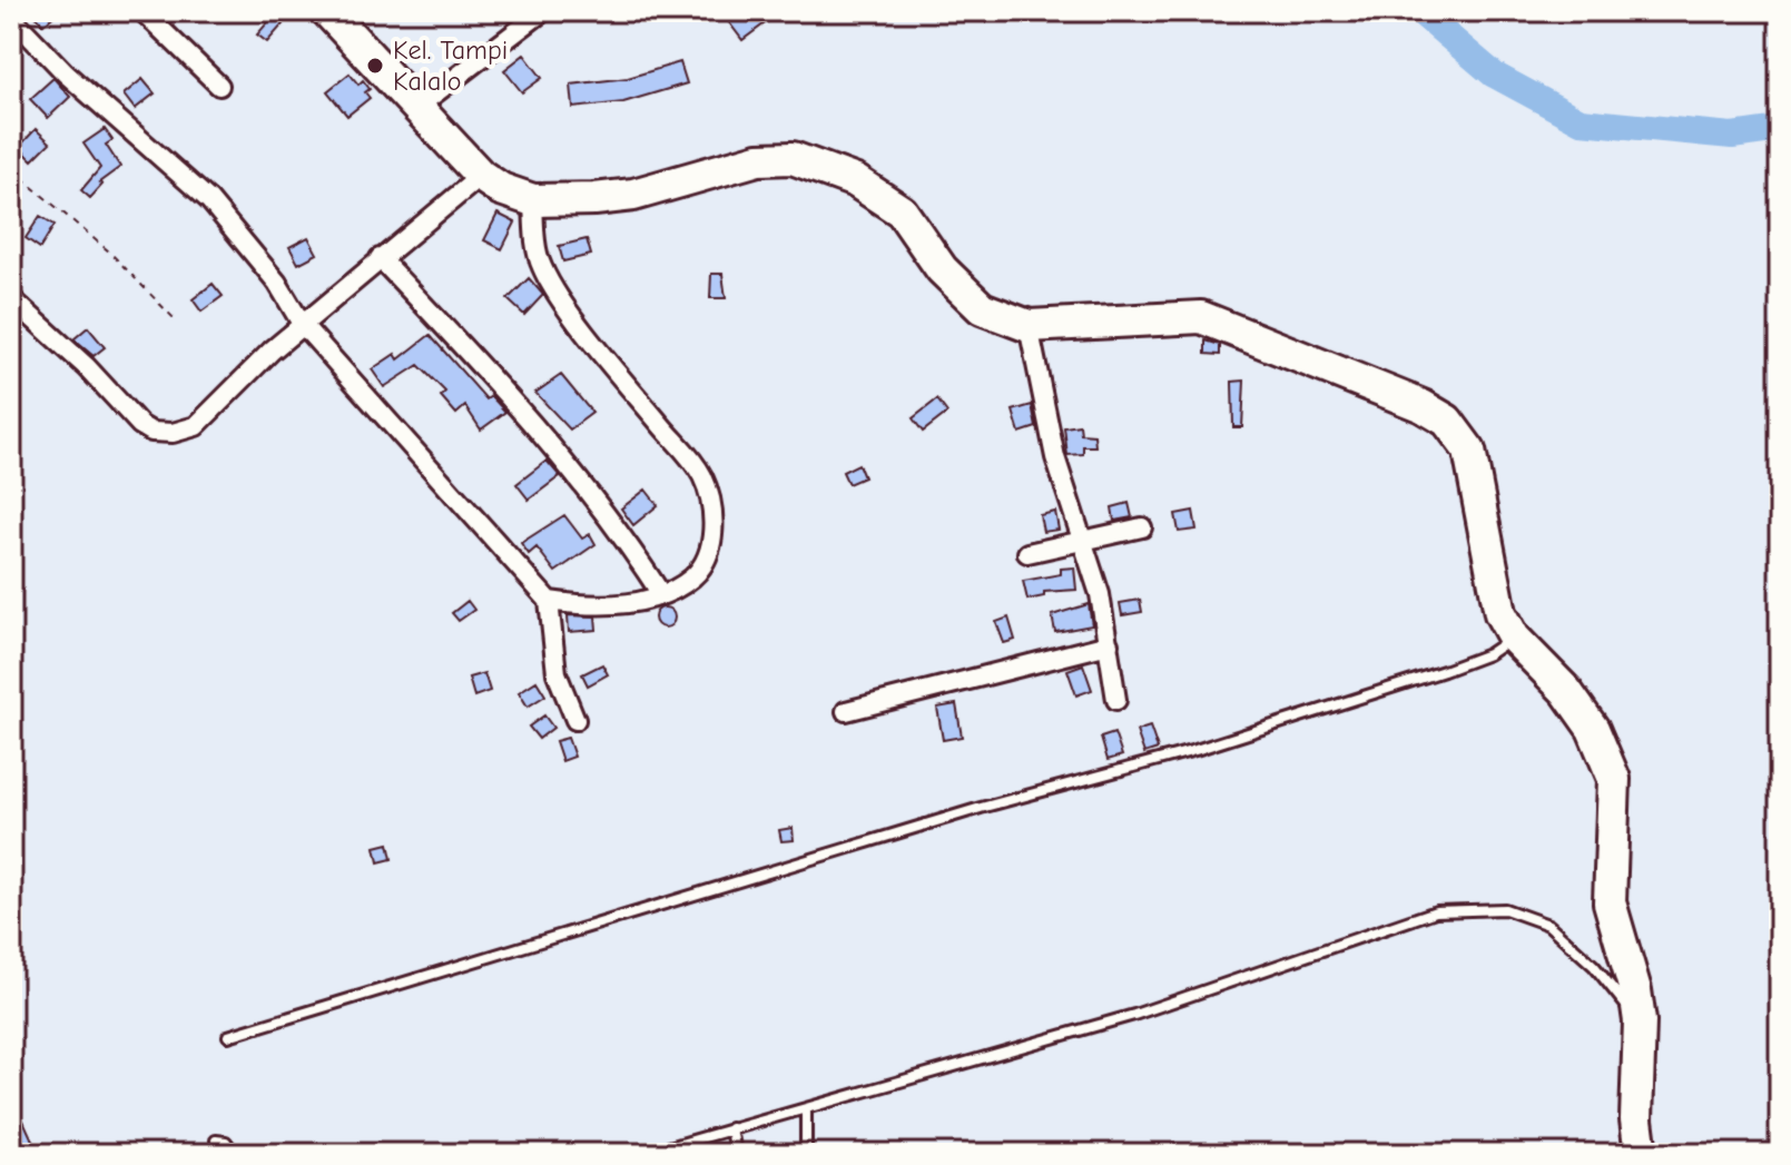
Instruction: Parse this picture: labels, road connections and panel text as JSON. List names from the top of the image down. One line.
{"places":["Kel. Tampi Kalalo"]}
